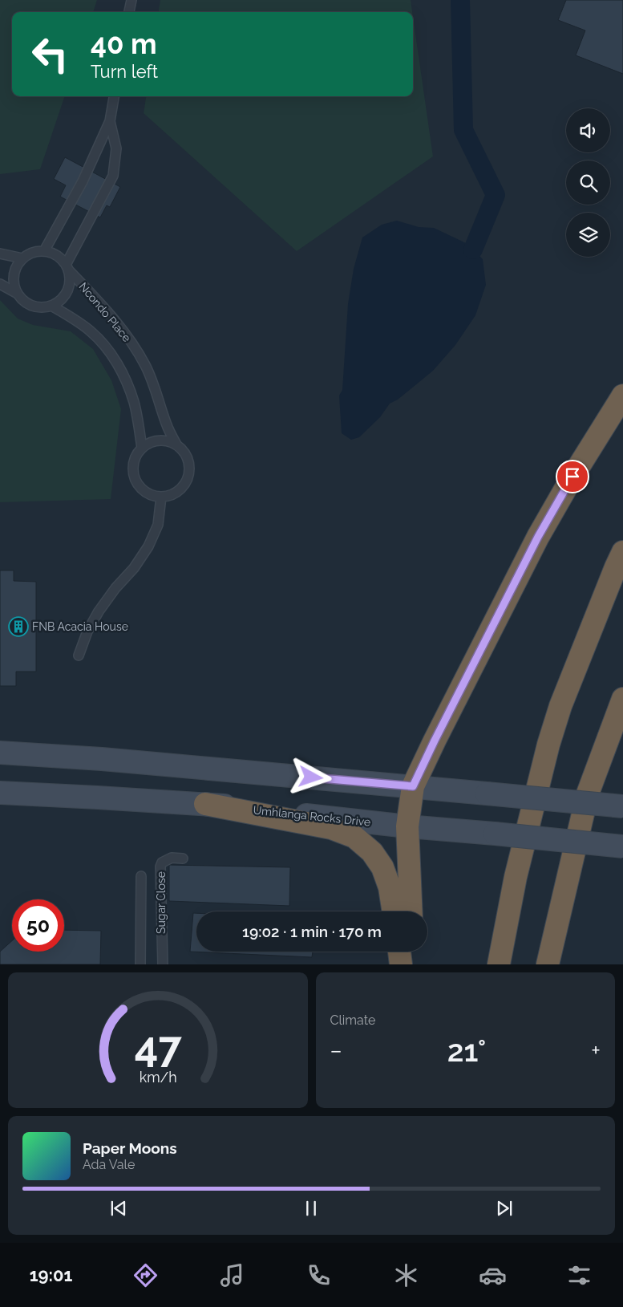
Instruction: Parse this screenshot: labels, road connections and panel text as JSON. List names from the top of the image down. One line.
{"streets":{"main road":["Umhlanga Rocks Drive"],"lane":["Ncondo Place","Sugar Close"]},"places":{"building":["FNB Acacia House"]},"page":{"turn":["40 m","Turn left"],"limit":"50","trip":"19:02 · 1 min · 170 m","tile":"Climate","heat":["−","21°","+"],"song":["Paper Moons","Ada Vale"],"tabs":"19:01","gauge":["47","km/h"]}}
